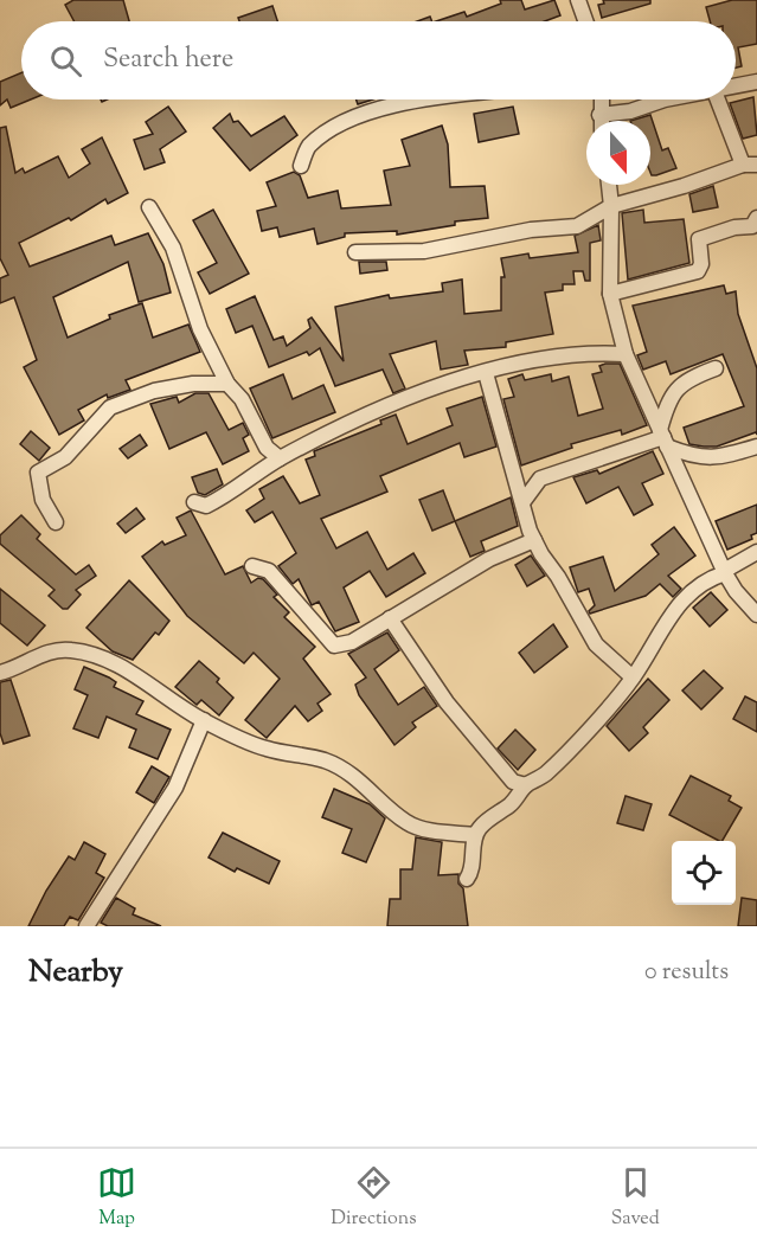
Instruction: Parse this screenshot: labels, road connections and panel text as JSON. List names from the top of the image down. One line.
{"north":"bottom","page":{"search":"Search here","heading":["Nearby","0 results"],"nav":["Map","Directions","Saved"]}}
